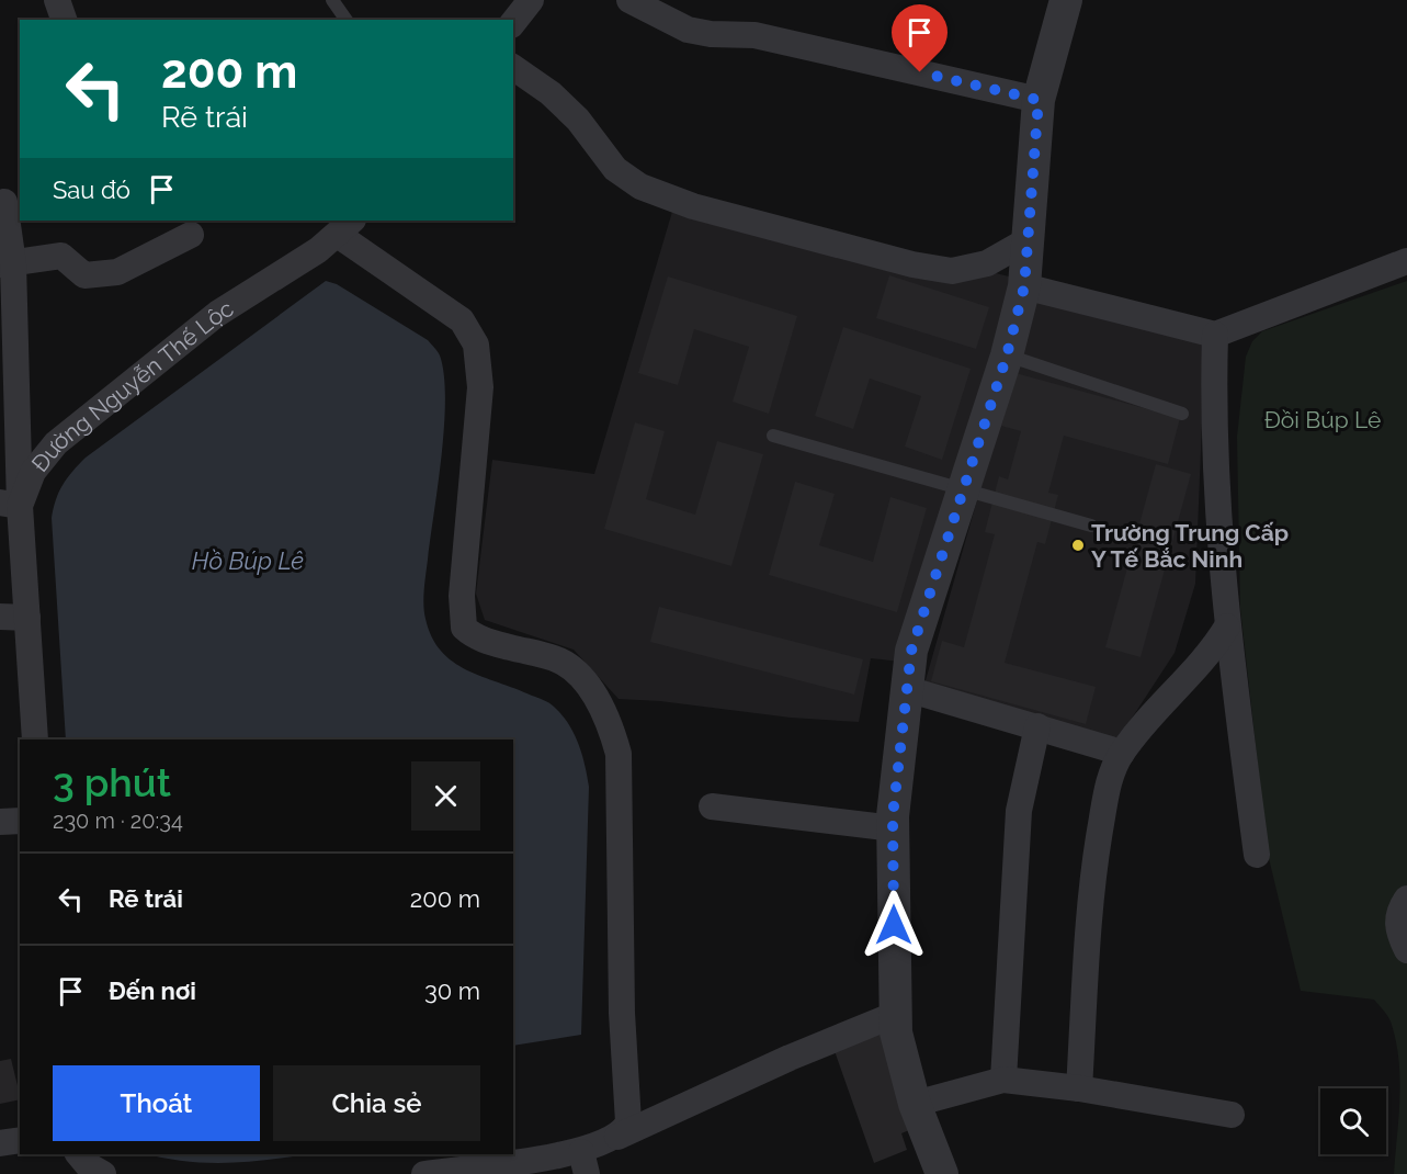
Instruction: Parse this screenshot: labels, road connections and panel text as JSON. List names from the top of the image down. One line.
{"streets":{"street":["Đường Nguyễn Thế Lộc"]},"water":["Hồ Búp Lê"],"parks":["Đồi Búp Lê"],"places":["Trường Trung Cấp Y Tế Bắc Ninh"],"page":{"turn":["200 m","Rẽ trái"],"then":"Sau đó","heading":["3 phút","230 m · 20:34"],"list":[{"name":"Rẽ trái","value":"200 m"},{"name":"Đến nơi","value":"30 m"}],"buttons":["Thoát","Chia sẻ"]}}
